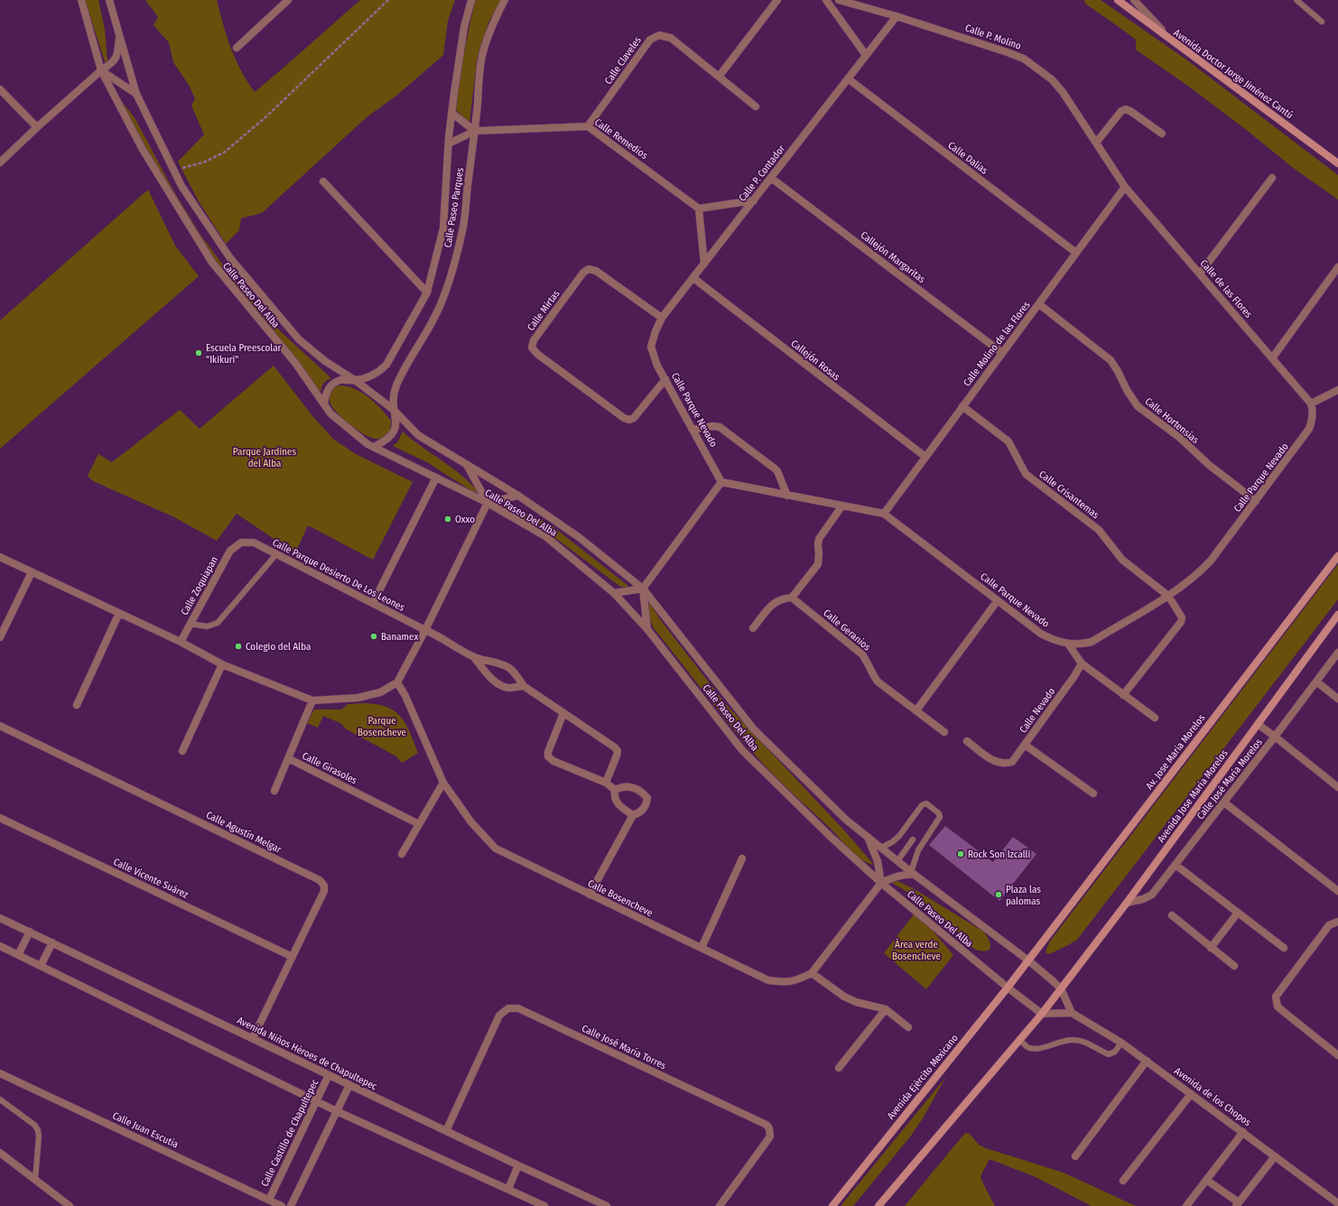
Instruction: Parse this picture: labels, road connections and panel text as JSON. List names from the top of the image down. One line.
{"streets":{"main road":["Avenida Doctor Jorge Jiménez Cantú","Av. Jose Maria Morelos","Avenida Jose Maria Morelos","Avenida Ejército Mexicano"],"street":["Calle P. Molino","Calle Claveles","Calle Remedios","Calle Dalias","Calle P. Contador","Calle Paseo Parques","Callejón Margaritas","Calle de las Flores","Calle Paseo Del Alba","Calle Mirtas","Calle Molino de las Flores","Callejón Rosas","Calle Parque Nevado","Calle Hortensias","Calle Crisantemas","Calle Parque Desierto De Los Leones","Calle Zoquiapan","Calle Geranios","Calle Nevado","Calle Girasoles","Calle José María Morelos","Calle Agustín Melgar","Calle Vicente Suárez","Calle Bosencheve","Calle José María Torres","Avenida Niños Héroes de Chapultepec","Avenida de los Chopos","Calle Juan Escutia","Calle Castillo de Chapultepec"]},"crossings":[["Calle P. Molino","Calle P. Contador"],["Calle P. Molino","Calle de las Flores"],["Calle P. Molino","Calle Molino de las Flores"],["Calle Claveles","Calle Remedios"],["Calle Remedios","Calle Paseo Parques"],["Calle Dalias","Calle P. Contador"],["Calle Dalias","Calle Molino de las Flores"],["Calle P. Contador","Callejón Margaritas"],["Calle P. Contador","Calle Mirtas"],["Calle P. Contador","Callejón Rosas"],["Calle P. Contador","Calle Parque Nevado"],["Calle Paseo Parques","Calle Paseo Del Alba"],["Callejón Margaritas","Calle Molino de las Flores"],["Calle de las Flores","Calle Molino de las Flores"],["Calle de las Flores","Calle Parque Nevado"],["Calle Paseo Del Alba","Av. Jose Maria Morelos"],["Calle Paseo Del Alba","Avenida Jose Maria Morelos"],["Calle Paseo Del Alba","Calle Bosencheve"],["Calle Paseo Del Alba","Avenida Ejército Mexicano"],["Calle Mirtas","Calle Parque Nevado"],["Calle Molino de las Flores","Callejón Rosas"],["Calle Molino de las Flores","Calle Parque Nevado"],["Calle Molino de las Flores","Calle Hortensias"],["Calle Molino de las Flores","Calle Crisantemas"],["Calle Parque Nevado","Calle Hortensias"],["Calle Parque Nevado","Calle Crisantemas"],["Calle Parque Desierto De Los Leones","Calle Zoquiapan"],["Av. Jose Maria Morelos","Avenida Ejército Mexicano"],["Calle José María Morelos","Avenida Jose Maria Morelos"],["Calle Agustín Melgar","Calle Vicente Suárez"],["Calle Agustín Melgar","Avenida Niños Héroes de Chapultepec"],["Calle José María Torres","Avenida Niños Héroes de Chapultepec"],["Avenida Niños Héroes de Chapultepec","Calle Castillo de Chapultepec"],["Calle Juan Escutia","Calle Castillo de Chapultepec"]],"parks":["Parque Jardines del Alba","Parque Bosencheve","Área verde Bosencheve"],"places":["Escuela Preescolar \"Ikikuri\"","Oxxo","Banamex","Colegio del Alba","Rock Son Izcalli","Plaza las palomas"]}
